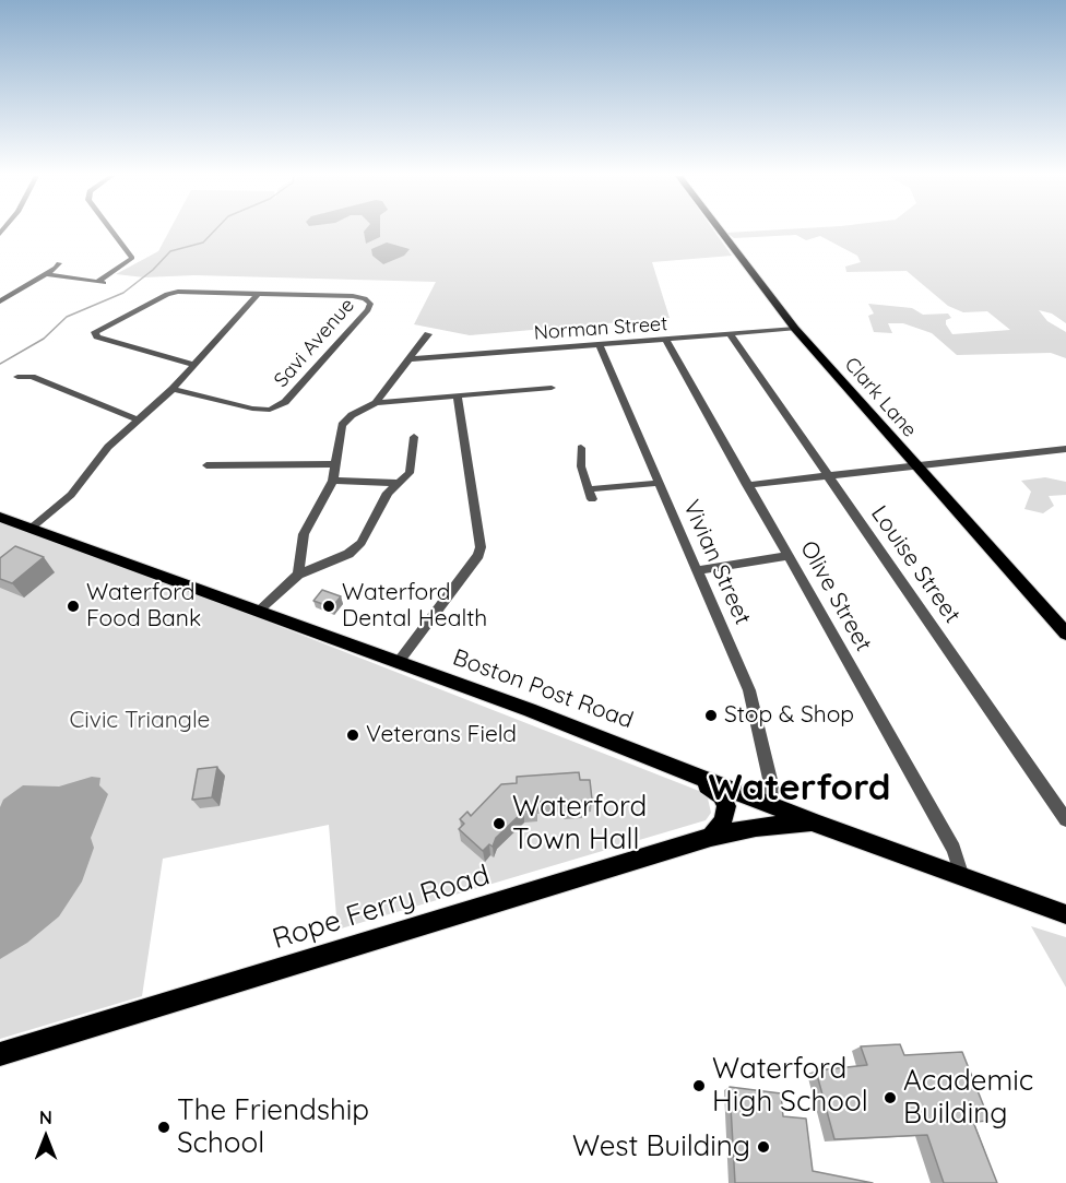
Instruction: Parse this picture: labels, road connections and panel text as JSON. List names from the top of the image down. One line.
{"streets":{"main road":["Clark Lane","Boston Post Road","Rope Ferry Road"],"street":["Norman Street","Savi Avenue","Vivian Street","Louise Street","Olive Street"]},"crossings":[["Norman Street","Clark Lane"],["Norman Street","Vivian Street"],["Norman Street","Louise Street"],["Norman Street","Olive Street"],["Vivian Street","Boston Post Road"],["Olive Street","Boston Post Road"],["Boston Post Road","Rope Ferry Road"]],"districts":["Waterford"],"parks":["Civic Triangle"],"places":["Waterford Food Bank","Waterford Dental Health","Stop & Shop","Veterans Field","Waterford Town Hall","Waterford High School","Academic Building","The Friendship School","West Building"],"north":"top"}
